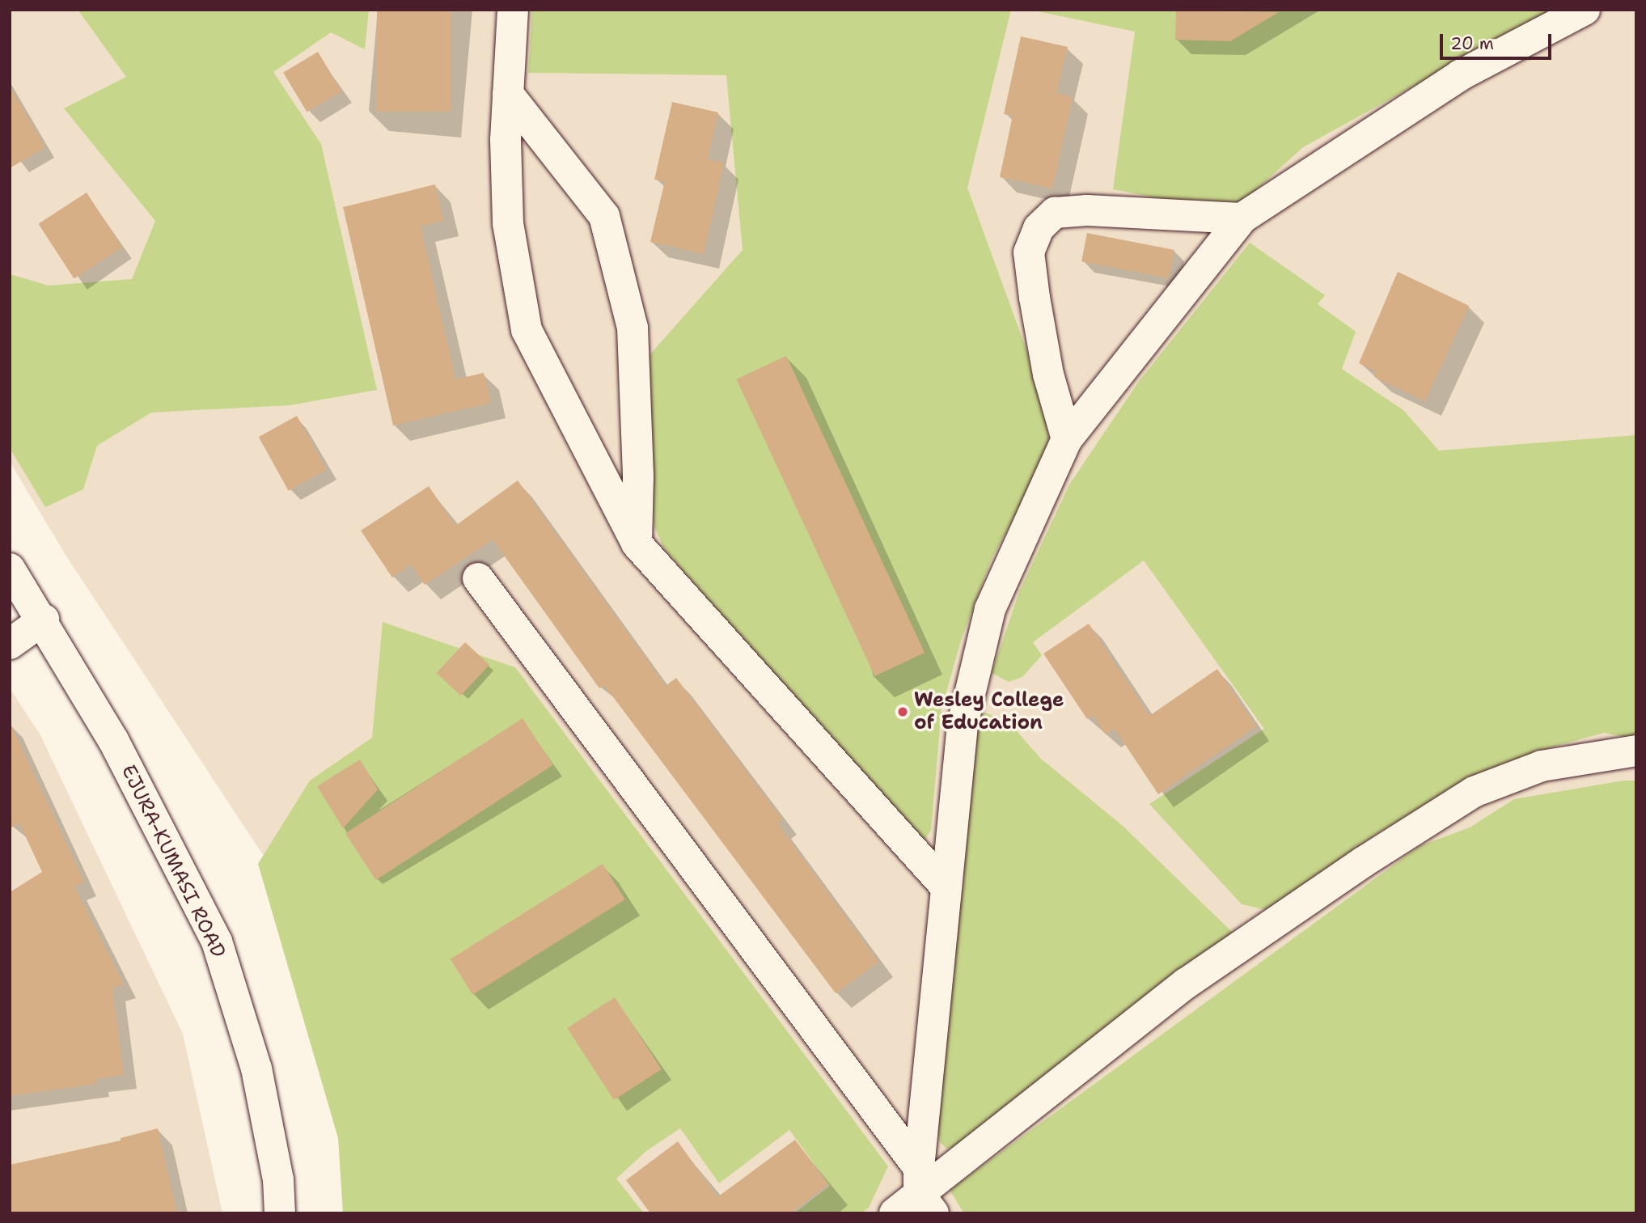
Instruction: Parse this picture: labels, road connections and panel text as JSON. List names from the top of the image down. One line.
{"streets":{"main road":["EJURA-KUMASI ROAD"]},"places":["Wesley College of Education"],"scale_bar":"20 m"}
